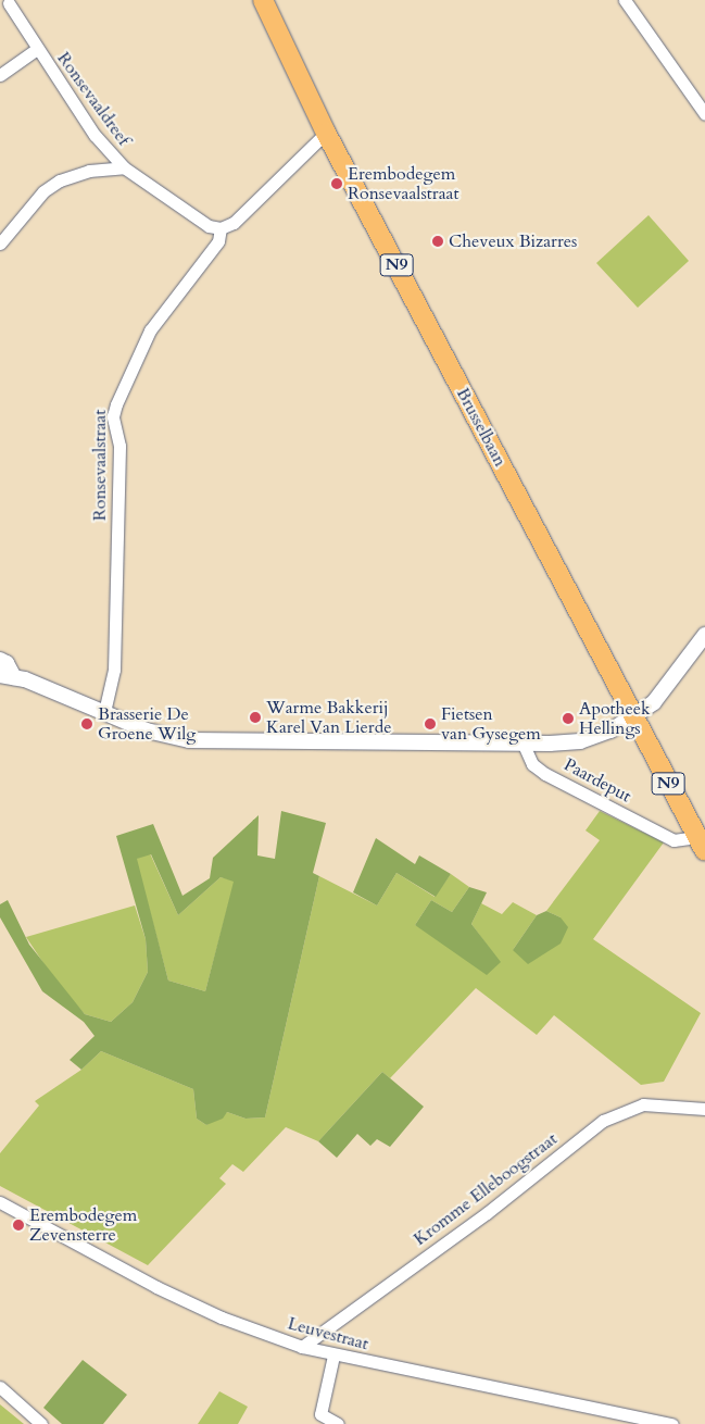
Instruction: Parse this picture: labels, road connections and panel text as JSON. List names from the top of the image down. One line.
{"streets":{"main road":["N9","Brusselbaan"],"street":["Ronsevaaldreef","Ronsevaalstraat","Paardeput","Kromme Elleboogstraat","Leuvestraat"]},"crossings":[["Ronsevaaldreef","Ronsevaalstraat"],["Brusselbaan","Paardeput"],["Kromme Elleboogstraat","Leuvestraat"]],"places":["Erembodegem Ronsevaalstraat","Cheveux Bizarres","Warme Bakkerij Karel Van Lierde","Apotheek Hellings","Brasserie De Groene Wilg","Fietsen van Gysegem","Erembodegem Zevensterre"]}
